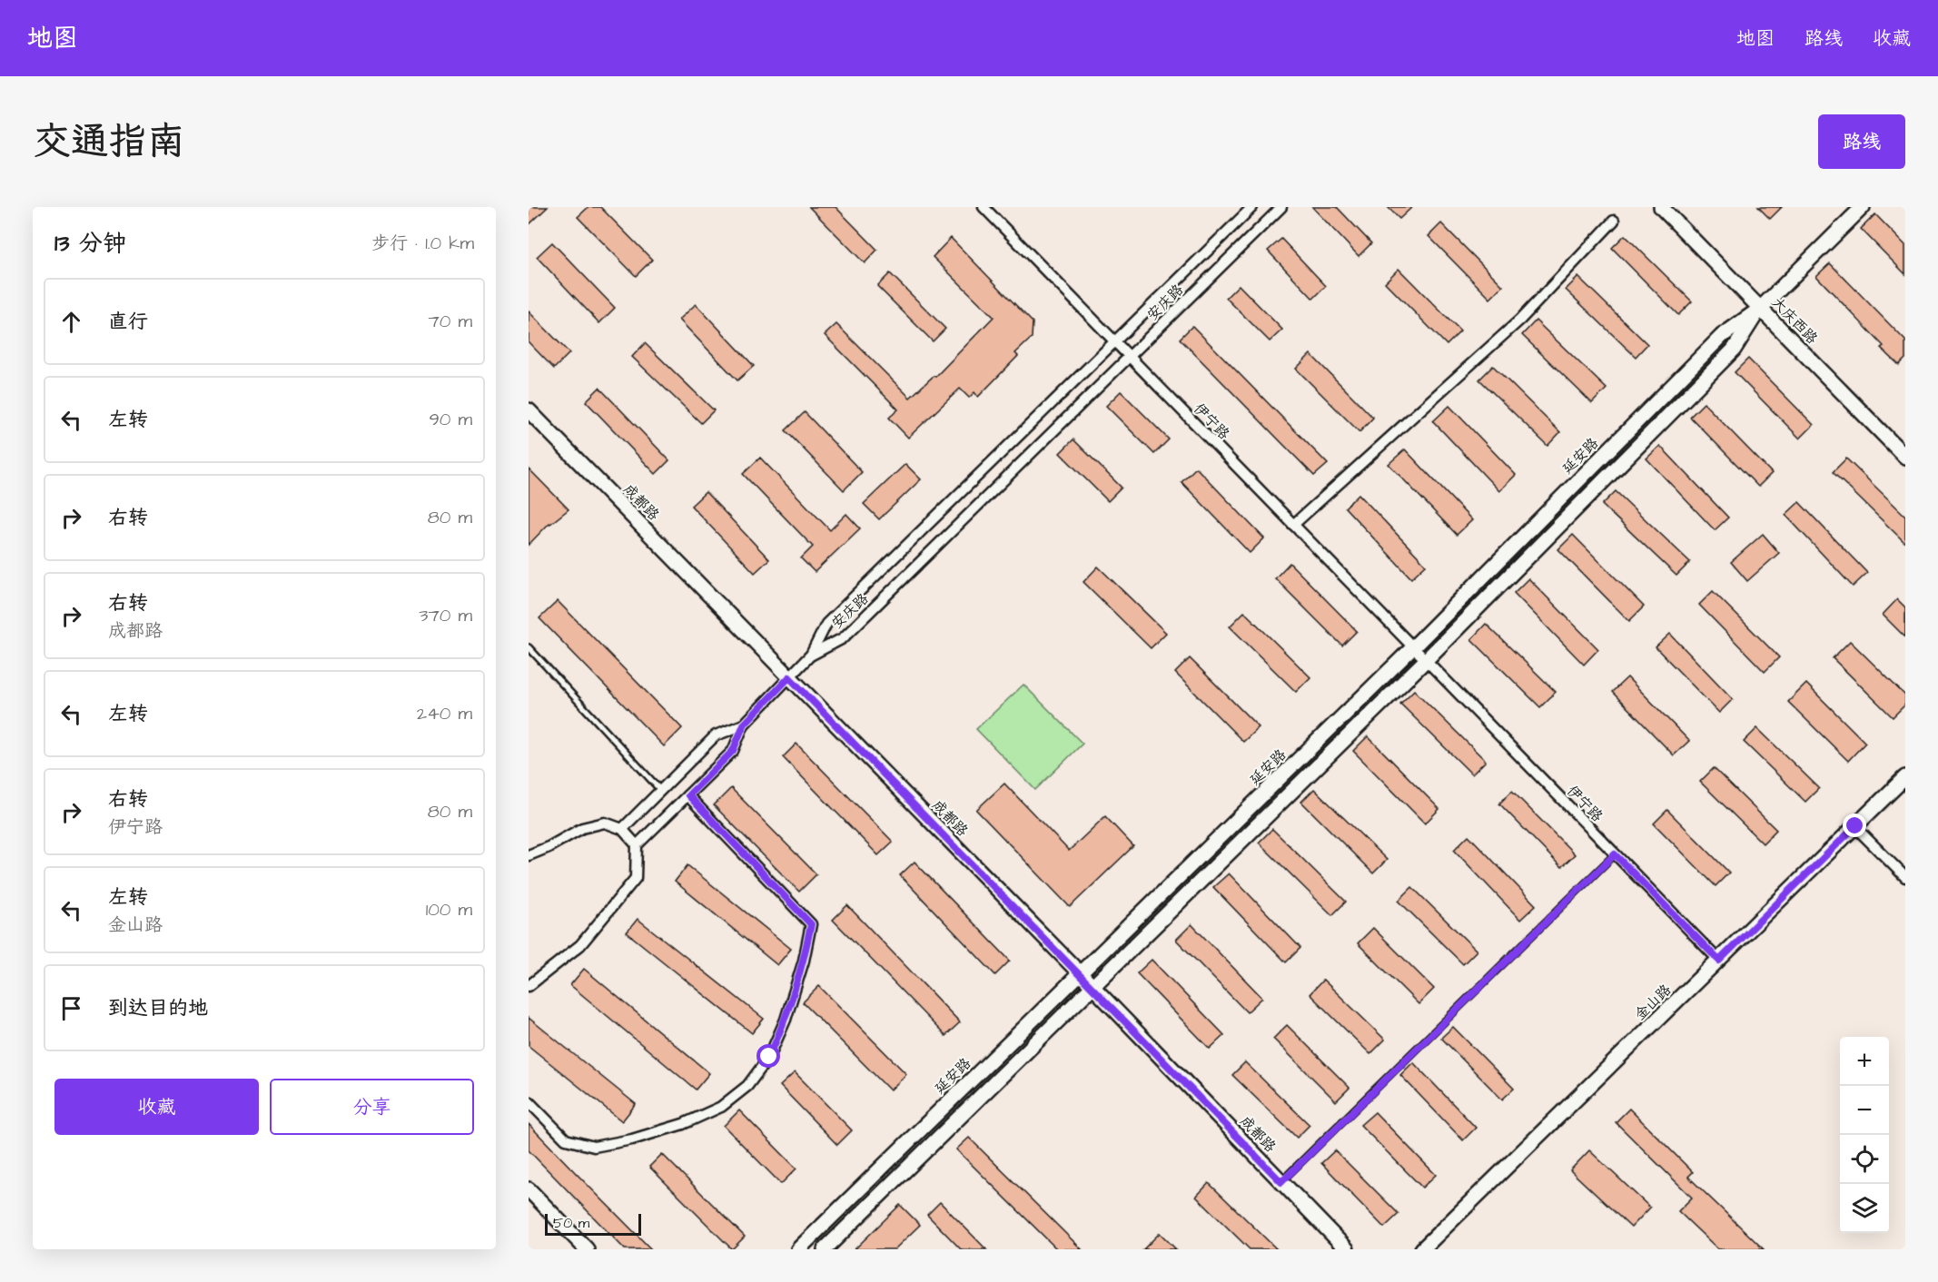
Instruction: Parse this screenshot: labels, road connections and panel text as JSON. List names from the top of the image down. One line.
{"streets":{"street":["安庆路","大庆西路","伊宁路","延安路","成都路","金山路"]},"crossings":[["安庆路","伊宁路"],["大庆西路","延安路"],["伊宁路","延安路"],["伊宁路","金山路"],["延安路","成都路"]],"scale_bar":"50 m","page":{"header":"地图","nav":["地图","路线","收藏"],"title":"交通指南","buttons":["路线",["收藏","分享"]],"heading":["13 分钟","步行 · 1.0 km"],"list":[["直行","70 m"],["左转","90 m"],["右转","80 m"],["右转","成都路","370 m"],["左转","240 m"],["右转","伊宁路","80 m"],["左转","金山路","100 m"],"到达目的地"],"map_buttons":["+","−"],"scale":"50 m"}}
